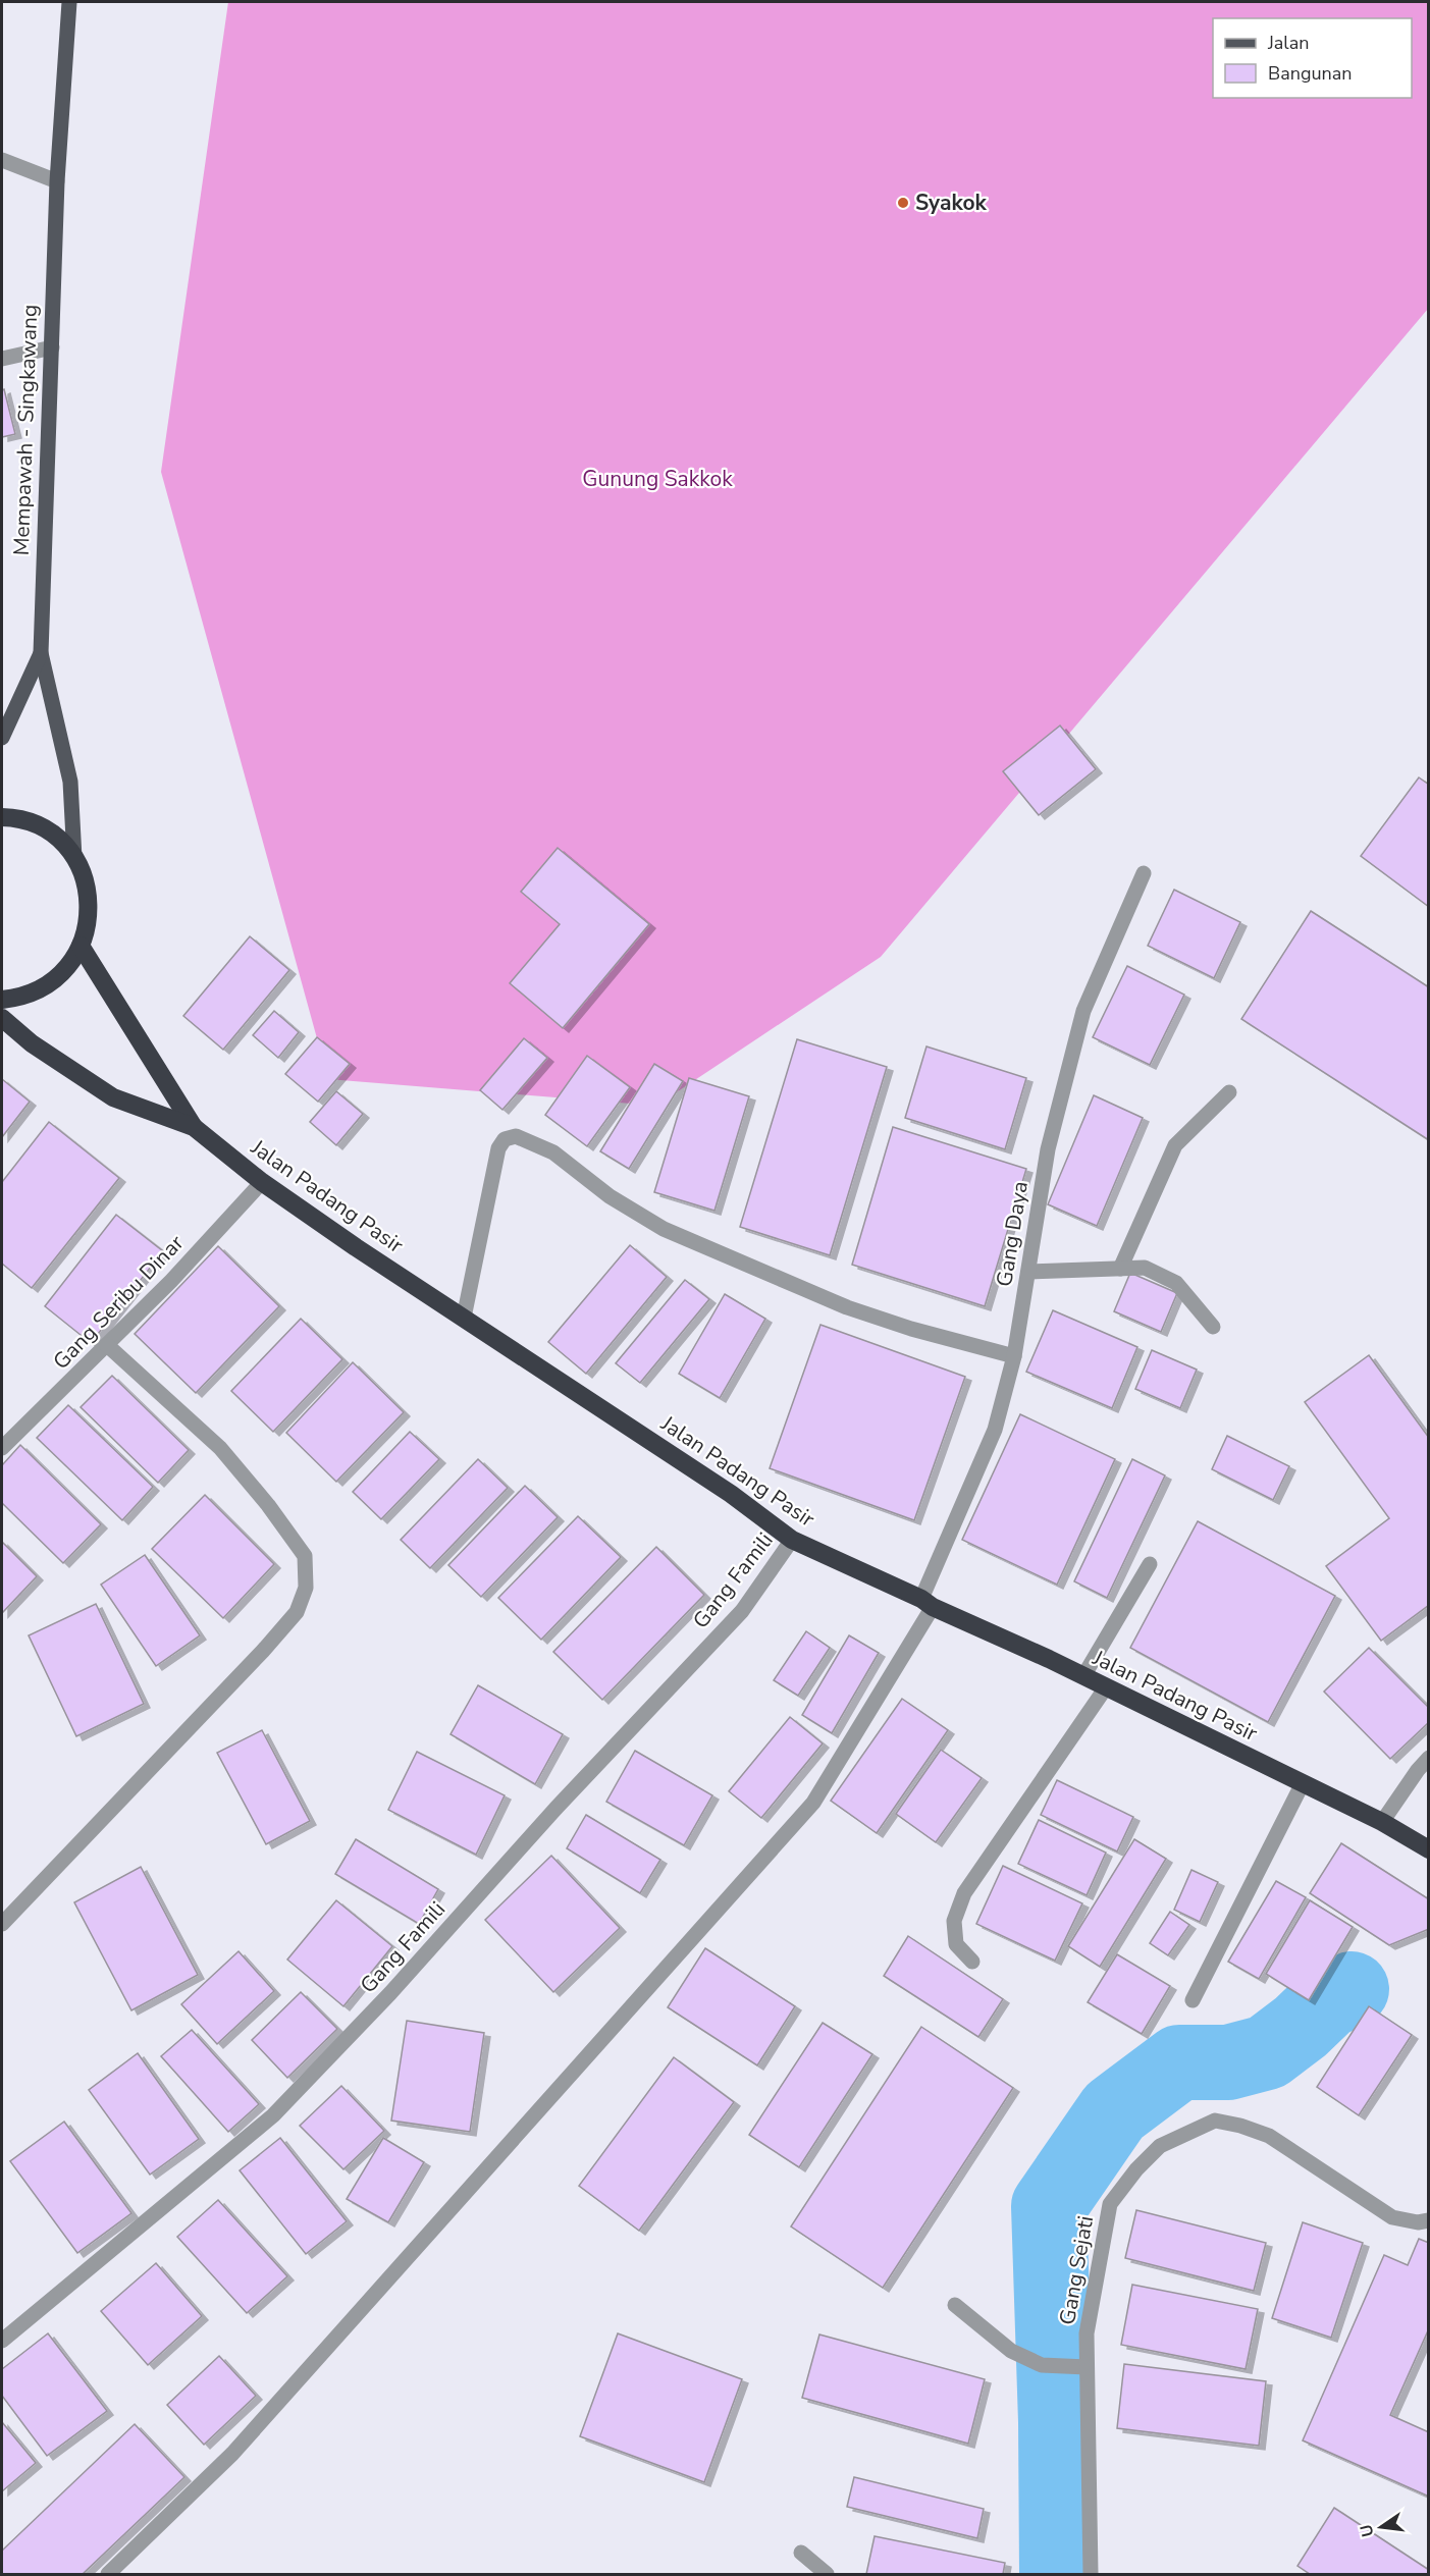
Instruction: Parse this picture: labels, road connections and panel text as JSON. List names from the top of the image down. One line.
{"streets":{"highway":["Jalan Padang Pasir"],"main road":["Mempawah - Singkawang"],"street":["Gang Daya","Gang Seribu Dinar","Gang Famili","Gang Sejati"]},"crossings":[["Jalan Padang Pasir","Gang Daya"],["Jalan Padang Pasir","Gang Seribu Dinar"],["Jalan Padang Pasir","Gang Famili"]],"parks":["Gunung Sakkok"],"places":["Syakok"],"legend":["Jalan","Bangunan"],"north":"left"}
